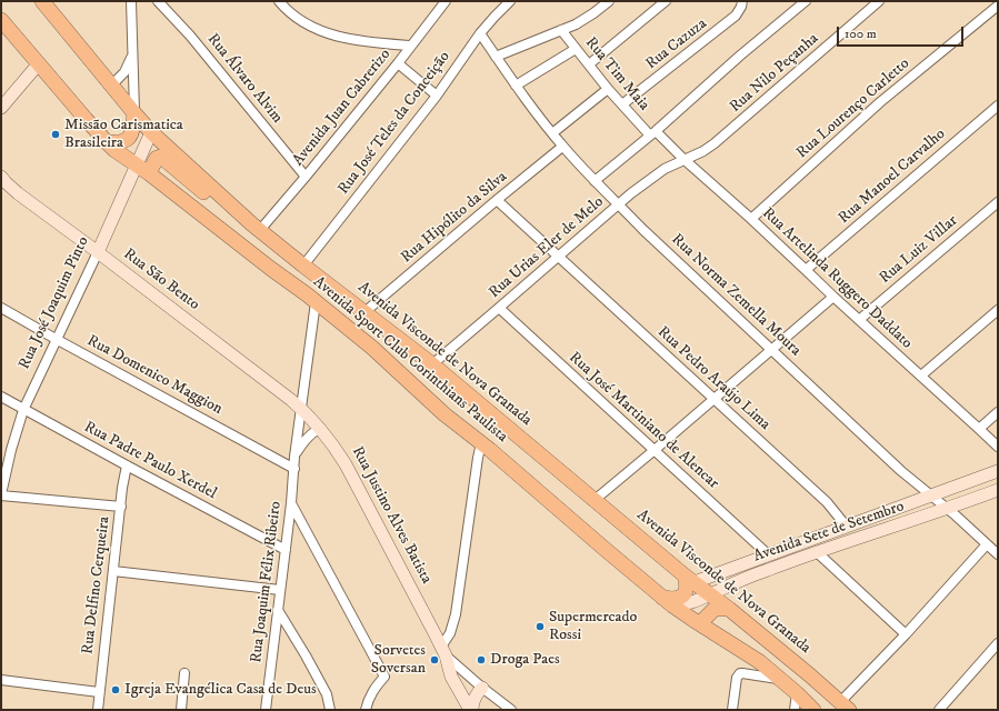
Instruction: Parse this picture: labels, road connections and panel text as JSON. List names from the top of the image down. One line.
{"streets":{"main road":["Avenida Visconde de Nova Granada","Avenida Sport Club Corinthians Paulista"],"street":["Rua Cazuza","Rua Nilo Peçanha","Rua Tim Maia","Rua Álvaro Alvim","Avenida Juan Cabrerizo","Rua Lourenço Carletto","Rua José Teles da Conceição","Rua Manoel Carvalho","Rua Hipólito da Silva","Rua Urias Eler de Melo","Rua Luiz Villar","Rua Artelinda Ruggero Daddato","Rua São Bento","Rua Norma Zemella Moura","Rua José Joaquim Pinto","Rua Domenico Maggion","Rua Pedro Araújo Lima","Rua José Martiniano de Alencar","Rua Padre Paulo Xerdel","Rua Justino Alves Batista","Avenida Sete de Setembro","Rua Joaquim Félix Ribeiro","Rua Delfino Cerqueira"]},"crossings":[["Rua Cazuza","Rua Tim Maia"],["Rua Nilo Peçanha","Rua Urias Eler de Melo"],["Rua Nilo Peçanha","Rua Artelinda Ruggero Daddato"],["Rua Tim Maia","Rua Artelinda Ruggero Daddato"],["Rua Álvaro Alvim","Avenida Juan Cabrerizo"],["Avenida Juan Cabrerizo","Avenida Visconde de Nova Granada"],["Rua Lourenço Carletto","Rua Artelinda Ruggero Daddato"],["Rua José Teles da Conceição","Rua Norma Zemella Moura"],["Rua José Teles da Conceição","Avenida Visconde de Nova Granada"],["Rua Manoel Carvalho","Rua Artelinda Ruggero Daddato"],["Rua Hipólito da Silva","Rua Norma Zemella Moura"],["Rua Hipólito da Silva","Avenida Visconde de Nova Granada"],["Rua Hipólito da Silva","Rua Pedro Araújo Lima"],["Rua Urias Eler de Melo","Rua Artelinda Ruggero Daddato"],["Rua Urias Eler de Melo","Rua Norma Zemella Moura"],["Rua Urias Eler de Melo","Avenida Visconde de Nova Granada"],["Rua Urias Eler de Melo","Rua Pedro Araújo Lima"],["Rua Urias Eler de Melo","Rua José Martiniano de Alencar"],["Rua Luiz Villar","Rua Artelinda Ruggero Daddato"],["Rua São Bento","Rua José Joaquim Pinto"],["Rua São Bento","Rua Justino Alves Batista"],["Rua São Bento","Rua Joaquim Félix Ribeiro"],["Rua Norma Zemella Moura","Avenida Sete de Setembro"],["Rua José Joaquim Pinto","Avenida Visconde de Nova Granada"],["Rua José Joaquim Pinto","Avenida Sport Club Corinthians Paulista"],["Rua José Joaquim Pinto","Rua Domenico Maggion"],["Rua José Joaquim Pinto","Rua Padre Paulo Xerdel"],["Avenida Visconde de Nova Granada","Avenida Sete de Setembro"],["Avenida Sport Club Corinthians Paulista","Avenida Sete de Setembro"],["Avenida Sport Club Corinthians Paulista","Rua Joaquim Félix Ribeiro"],["Rua Domenico Maggion","Rua Joaquim Félix Ribeiro"],["Rua Pedro Araújo Lima","Avenida Sete de Setembro"],["Rua José Martiniano de Alencar","Avenida Sete de Setembro"],["Rua Padre Paulo Xerdel","Rua Joaquim Félix Ribeiro"],["Rua Padre Paulo Xerdel","Rua Delfino Cerqueira"],["Rua Justino Alves Batista","Rua Joaquim Félix Ribeiro"]],"places":["Missão Carismatica Brasileira","Supermercado Rossi","Sorvetes Soversan","Droga Paes","Igreja Evangélica Casa de Deus"],"scale_bar":"100 m"}
